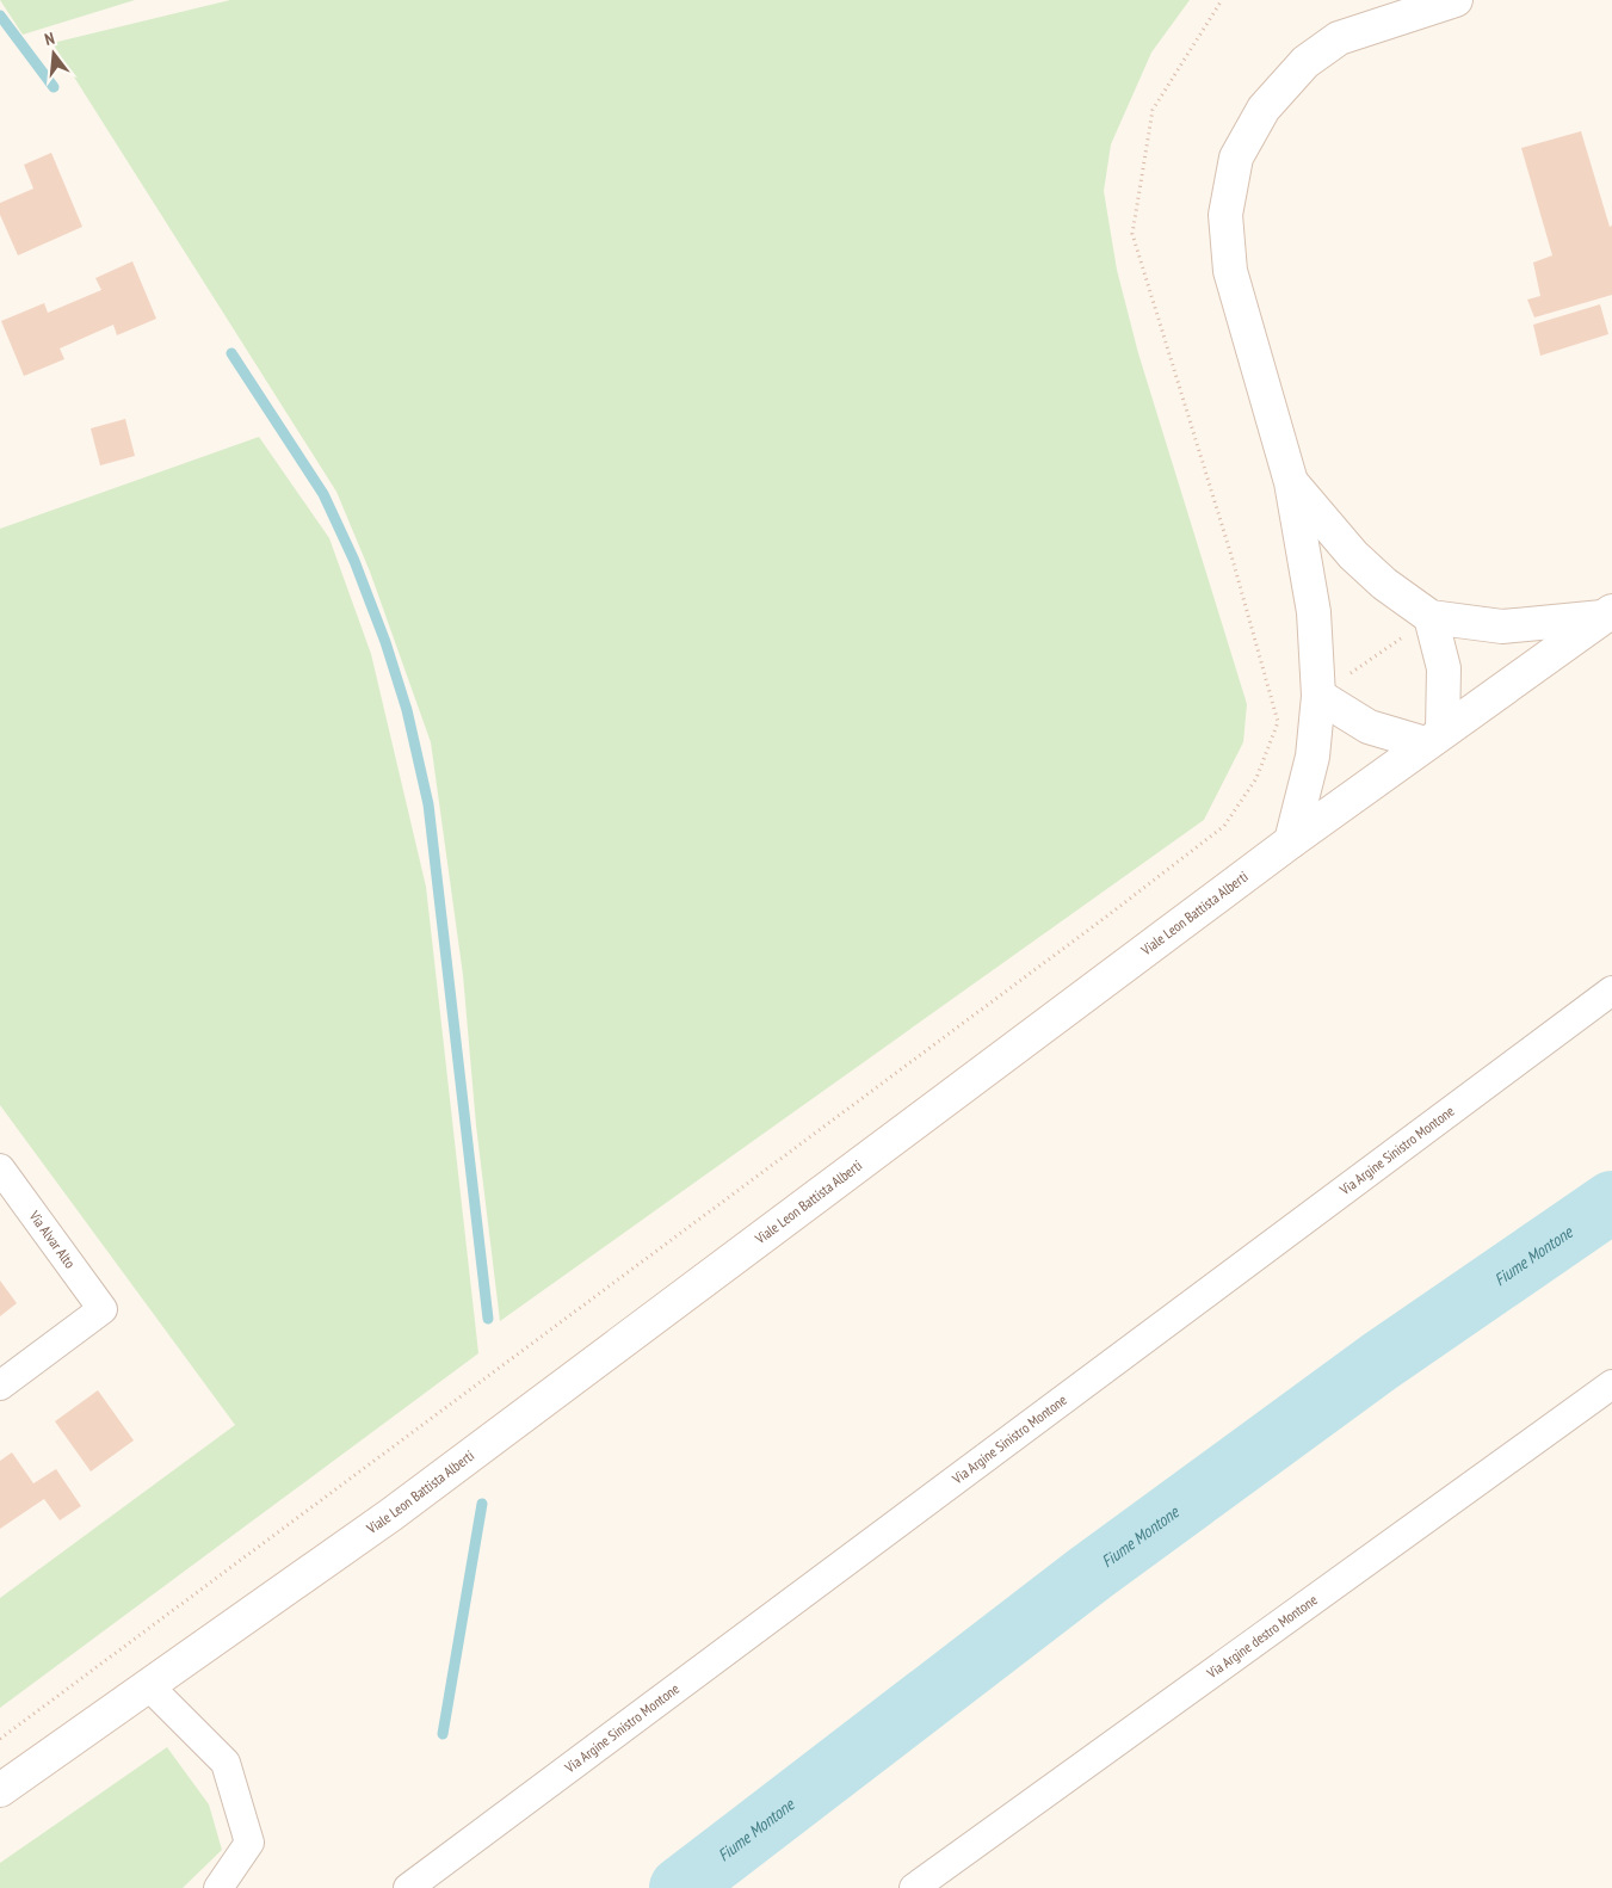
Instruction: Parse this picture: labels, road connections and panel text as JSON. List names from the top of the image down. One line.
{"streets":{"main road":["Viale Leon Battista Alberti"],"street":["Via Argine Sinistro Montone","Via Alvar Alto","Via Argine destro Montone"]},"water":["Fiume Montone"],"north":"top"}
